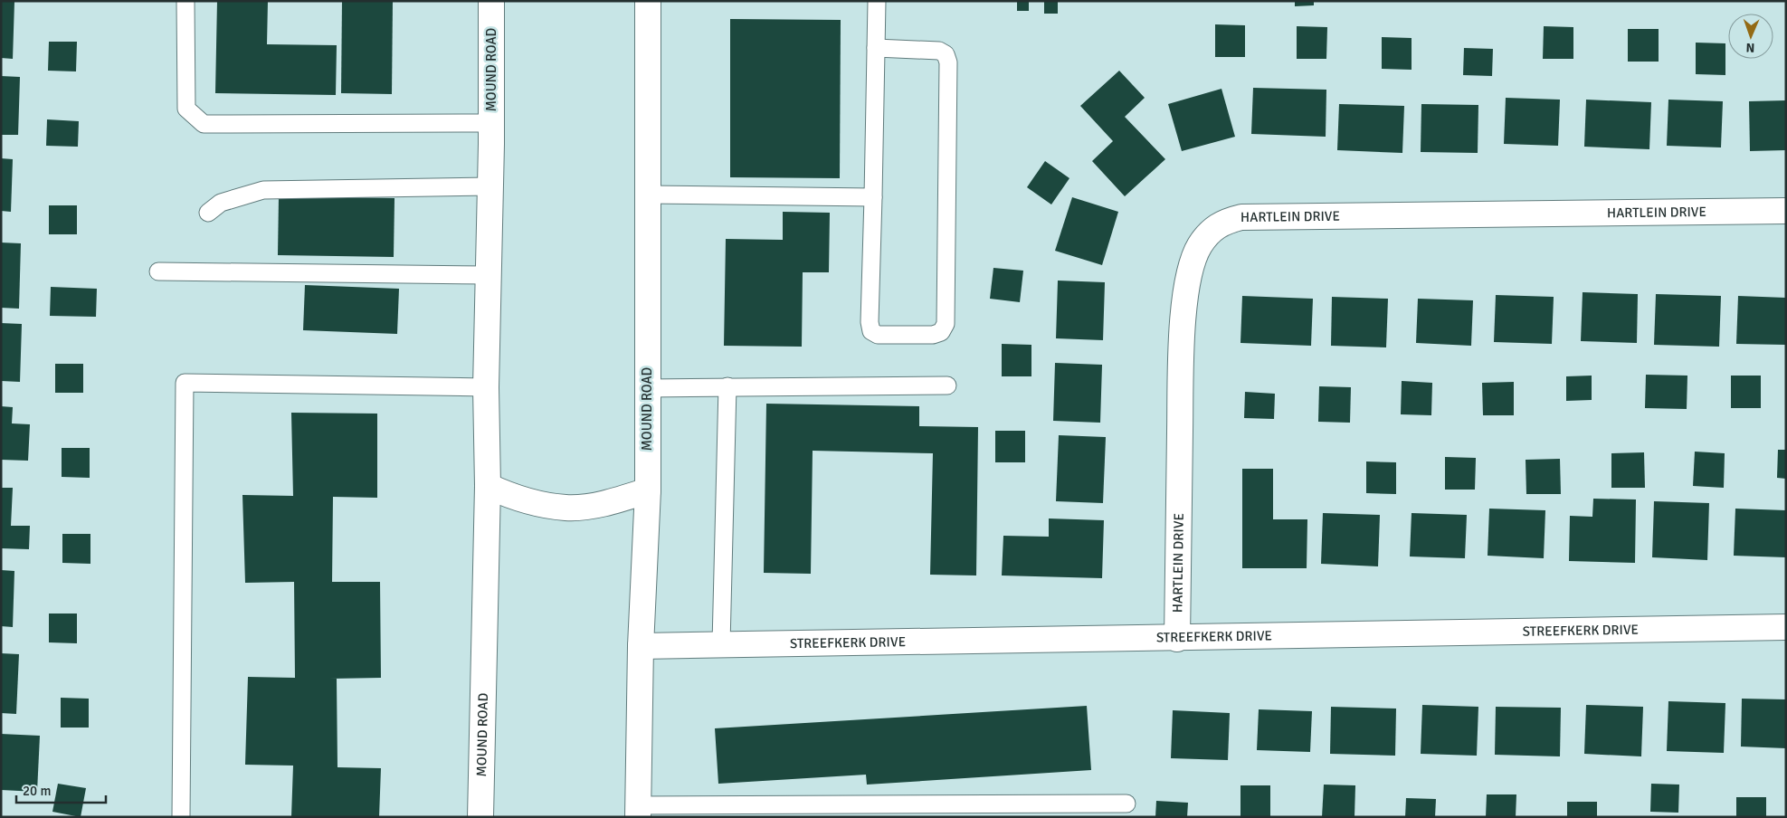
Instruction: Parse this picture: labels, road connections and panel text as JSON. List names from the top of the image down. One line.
{"streets":{"street":["MOUND ROAD","HARTLEIN DRIVE","STREEFKERK DRIVE"]},"crossings":[["MOUND ROAD","STREEFKERK DRIVE"],["HARTLEIN DRIVE","STREEFKERK DRIVE"]],"scale_bar":"20 m","north":"bottom"}
